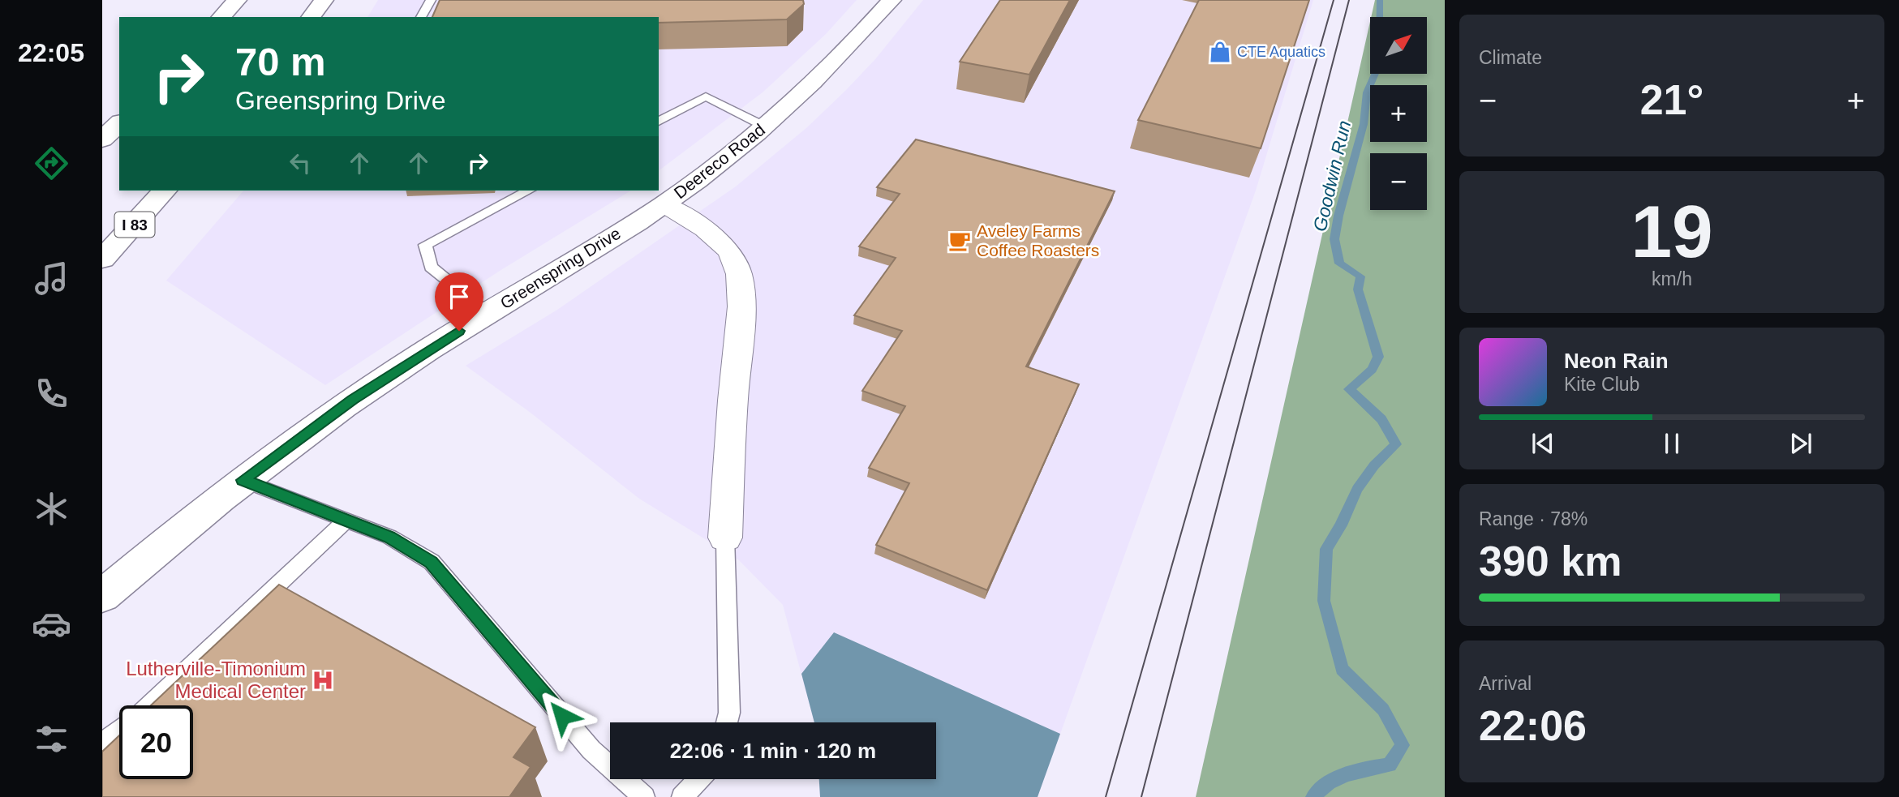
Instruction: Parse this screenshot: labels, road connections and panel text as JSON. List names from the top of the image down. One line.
{"streets":{"main road":["Deereco Road","I 83","Greenspring Drive"]},"crossings":[["Deereco Road","Greenspring Drive"]],"water":["Goodwin Run"],"places":{"shop":["CTE Aquatics"],"cafe":["Aveley Farms Coffee Roasters"],"hospital":["Lutherville-Timonium Medical Center"]},"north":"top right","page":{"tabs":"22:05","tile":["Climate",["19","km/h"],["Range · 78%","390 km"],["Arrival","22:06"]],"map_buttons":["+","−"],"turn":["70 m","Greenspring Drive"],"heat":["−","21°","+"],"song":["Neon Rain","Kite Club"],"limit":"20","trip":"22:06 · 1 min · 120 m"}}
